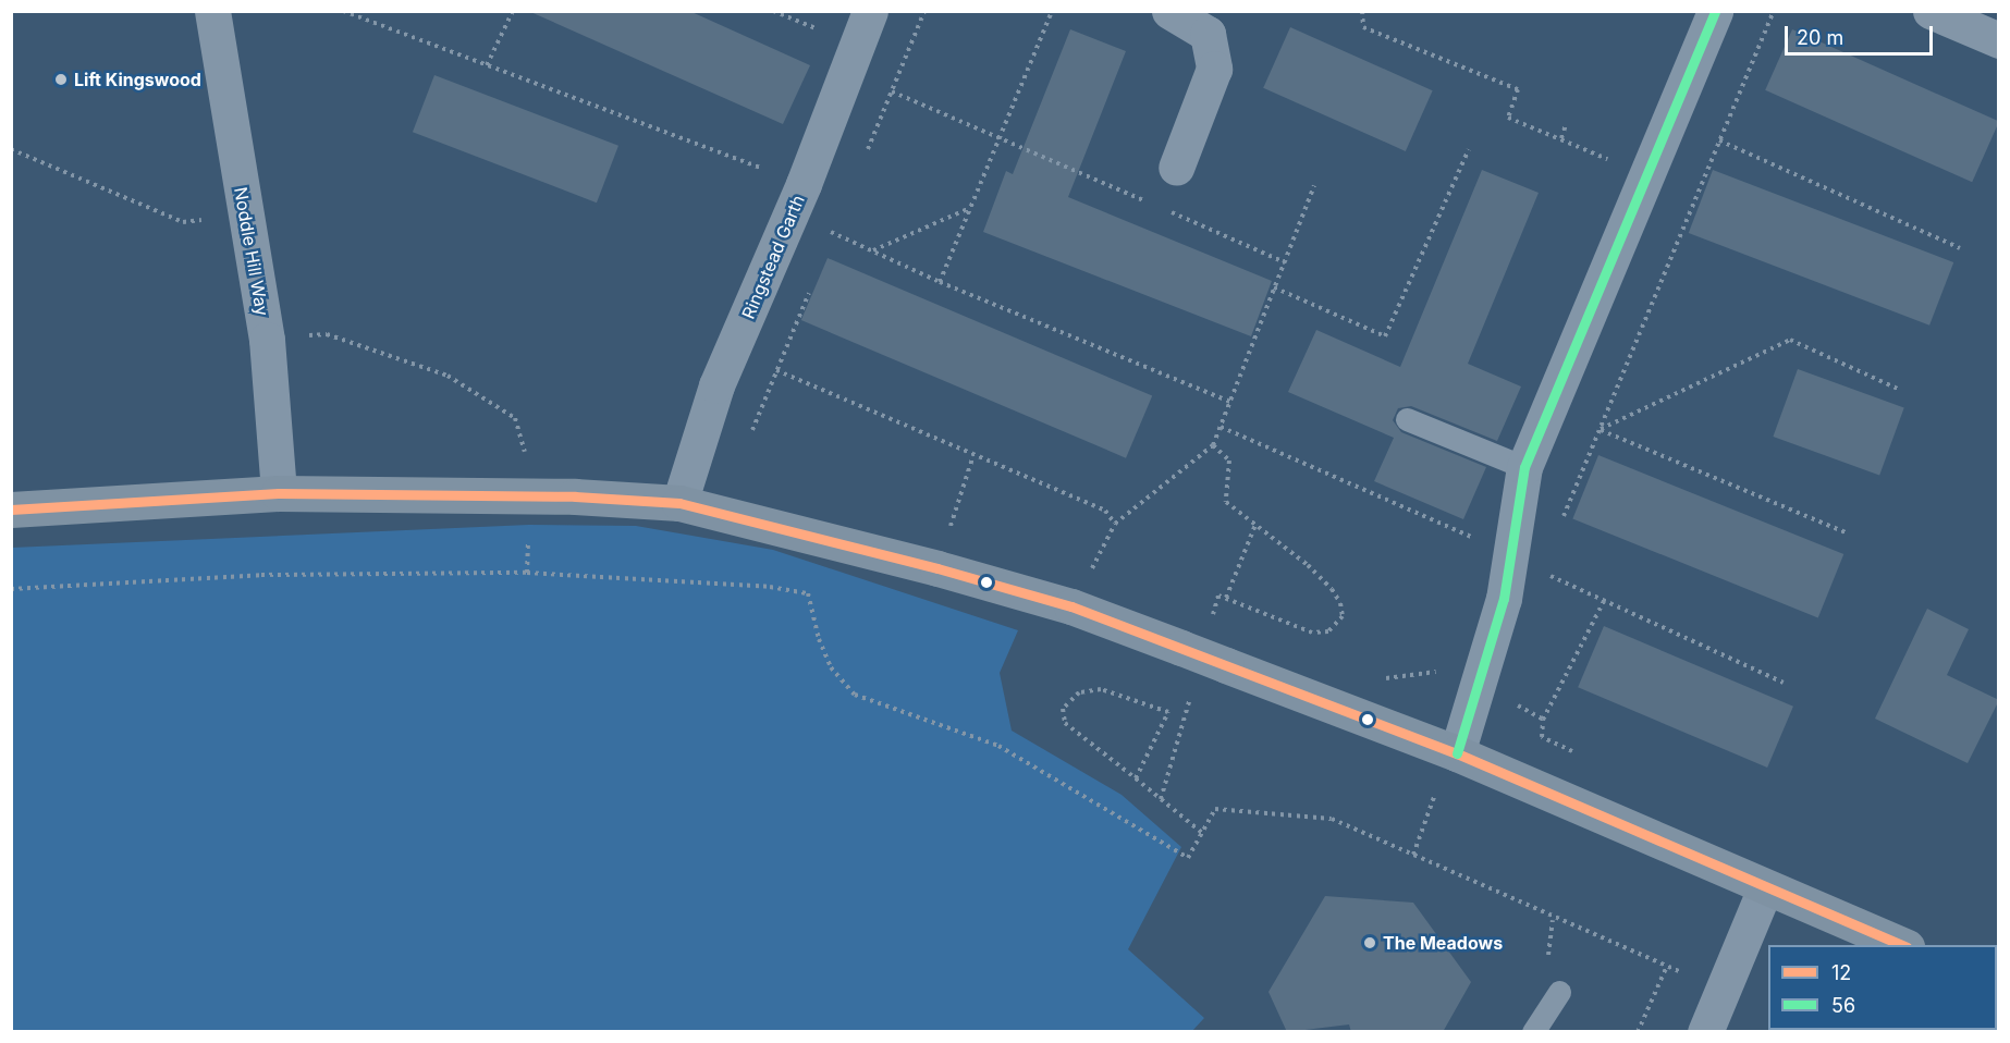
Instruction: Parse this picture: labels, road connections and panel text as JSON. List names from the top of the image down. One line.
{"streets":{"street":["Noddle Hill Way","Ringstead Garth"]},"places":["Lift Kingswood","The Meadows"],"lines":["transit line 56","transit line 12"],"legend":["12","56"],"scale_bar":"20 m"}
